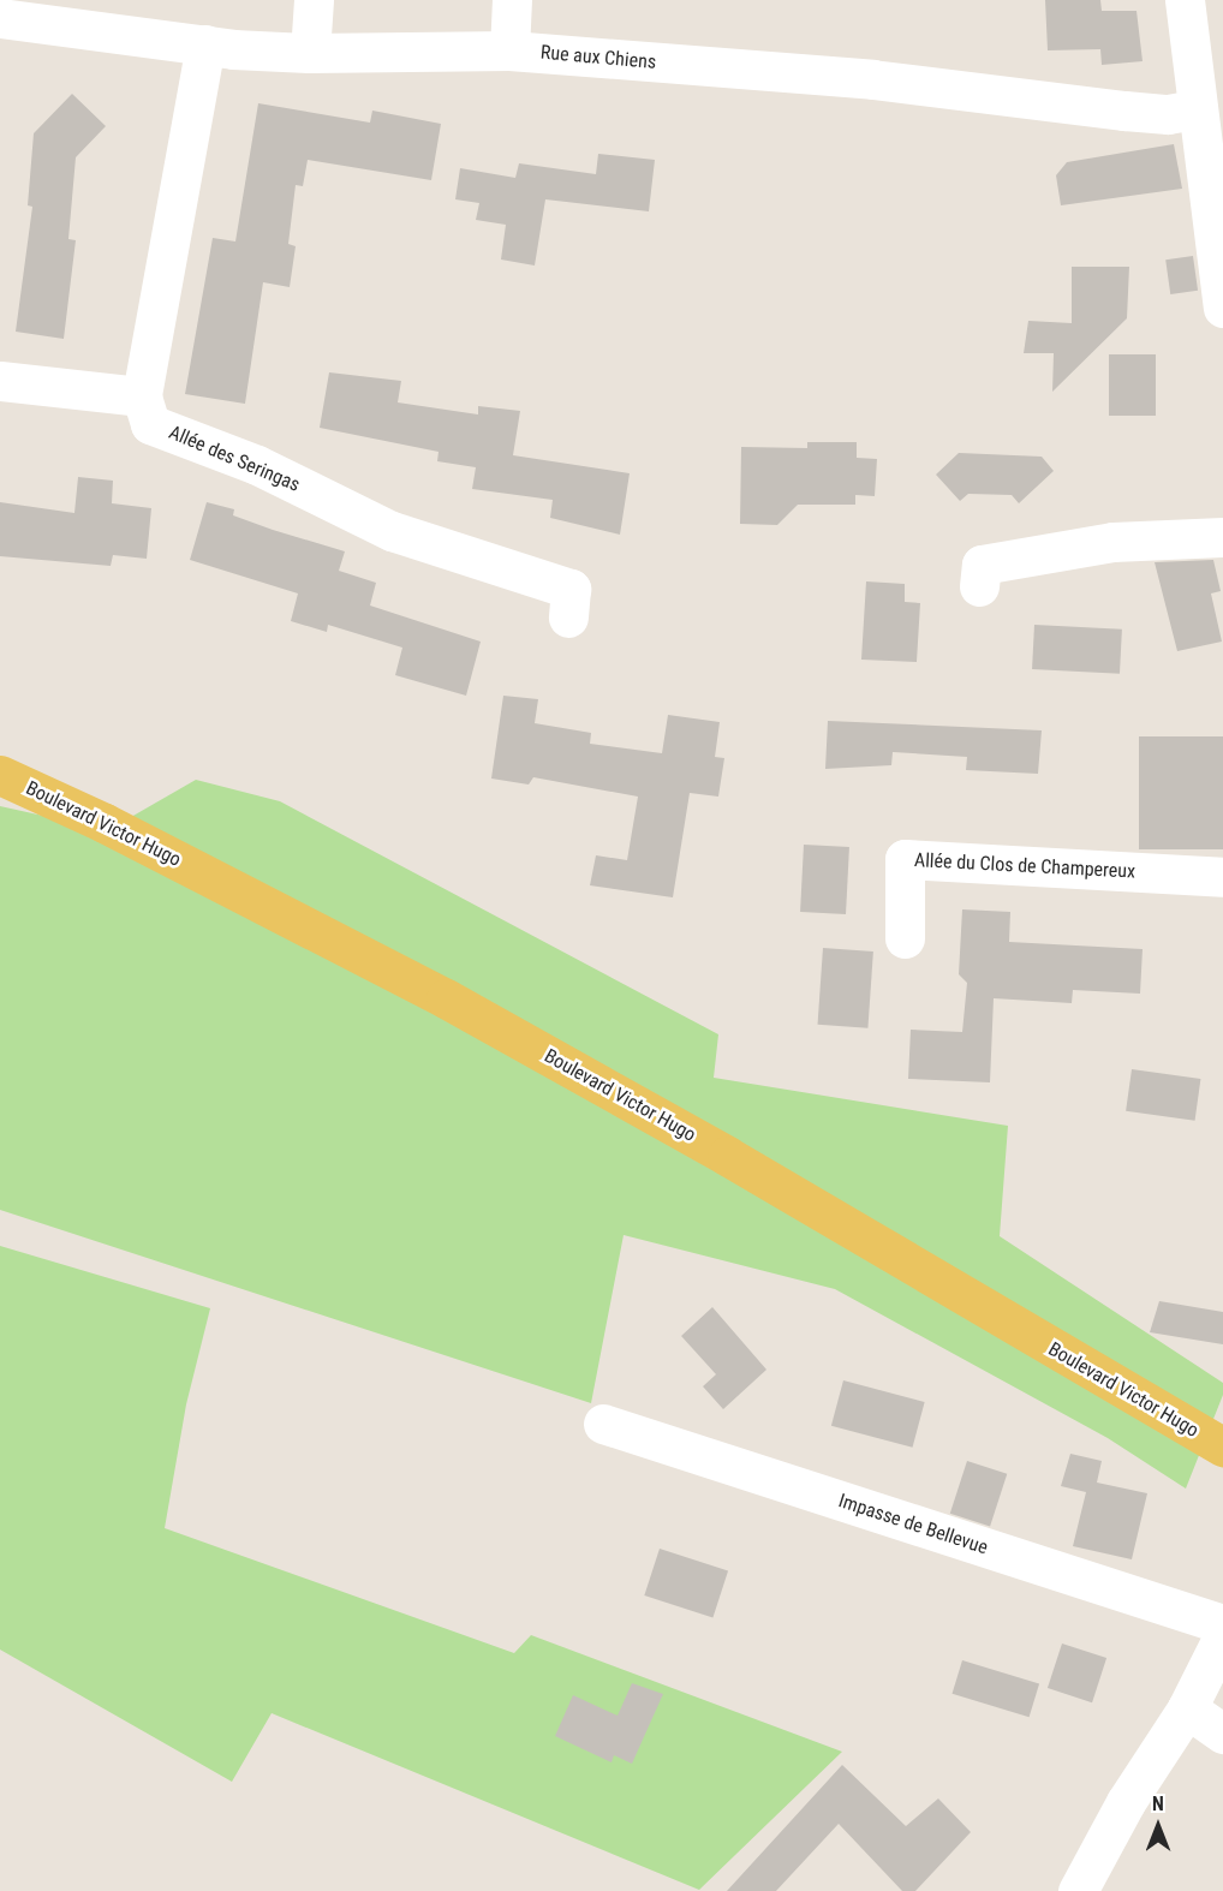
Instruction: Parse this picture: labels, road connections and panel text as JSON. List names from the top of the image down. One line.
{"streets":{"main road":["Boulevard Victor Hugo"],"street":["Rue aux Chiens","Allée des Seringas","Allée du Clos de Champereux","Impasse de Bellevue"]},"north":"top"}
